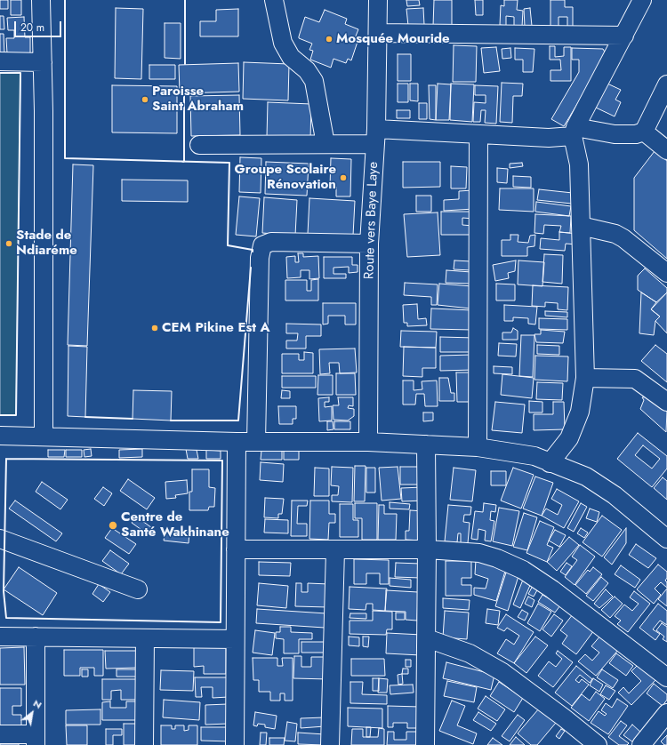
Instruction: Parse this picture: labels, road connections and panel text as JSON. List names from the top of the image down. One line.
{"streets":{"street":["Route vers Baye Laye"]},"places":["Mosquée Mouride","Paroisse Saint Abraham","Groupe Scolaire Rénovation","Stade de Ndiaréme","CEM Pikine Est A","Centre de Santé Wakhinane"],"scale_bar":"20 m","north":"top right"}
